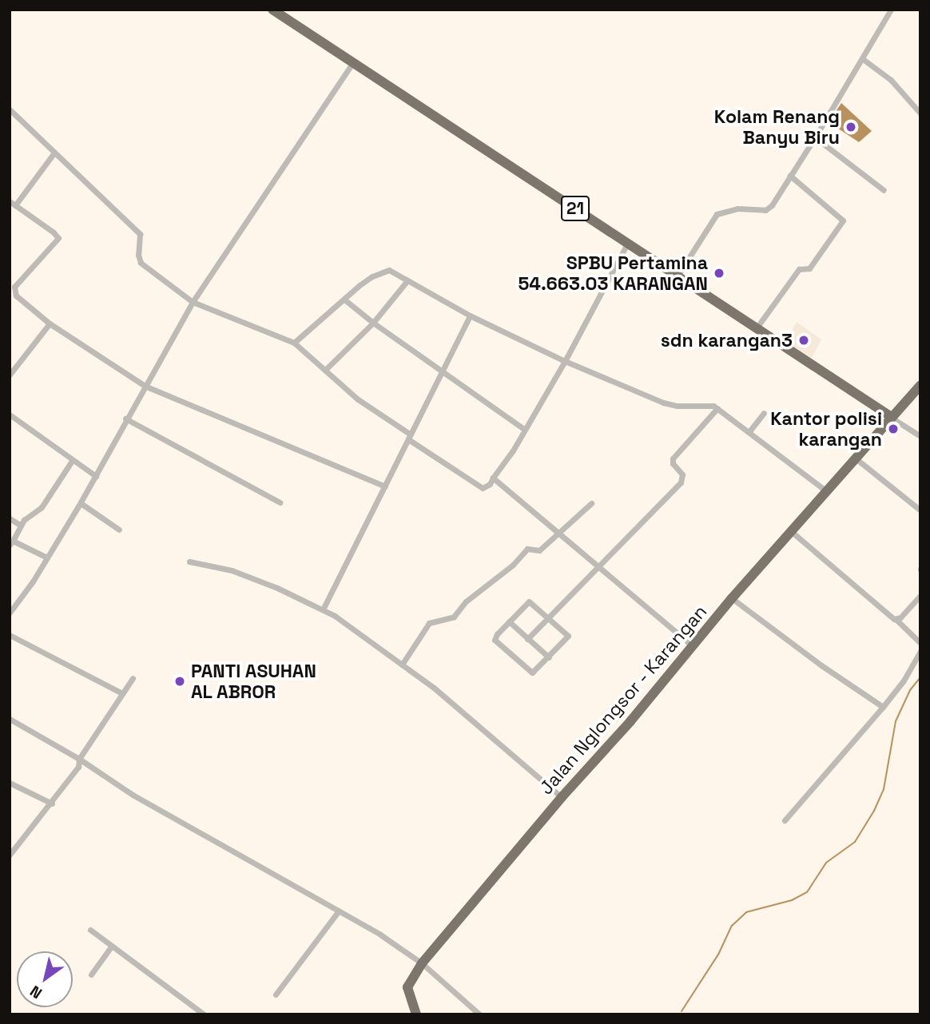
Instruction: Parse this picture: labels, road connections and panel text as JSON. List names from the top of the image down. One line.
{"streets":{"highway":["21","Jalan Nglongsor - Karangan"]},"crossings":[["21","Jalan Nglongsor - Karangan"]],"places":["Kolam Renang Banyu Biru","SPBU Pertamina 54.663.03 KARANGAN","sdn karangan3","Kantor polisi karangan","PANTI ASUHAN AL ABROR"],"north":"bottom left"}
